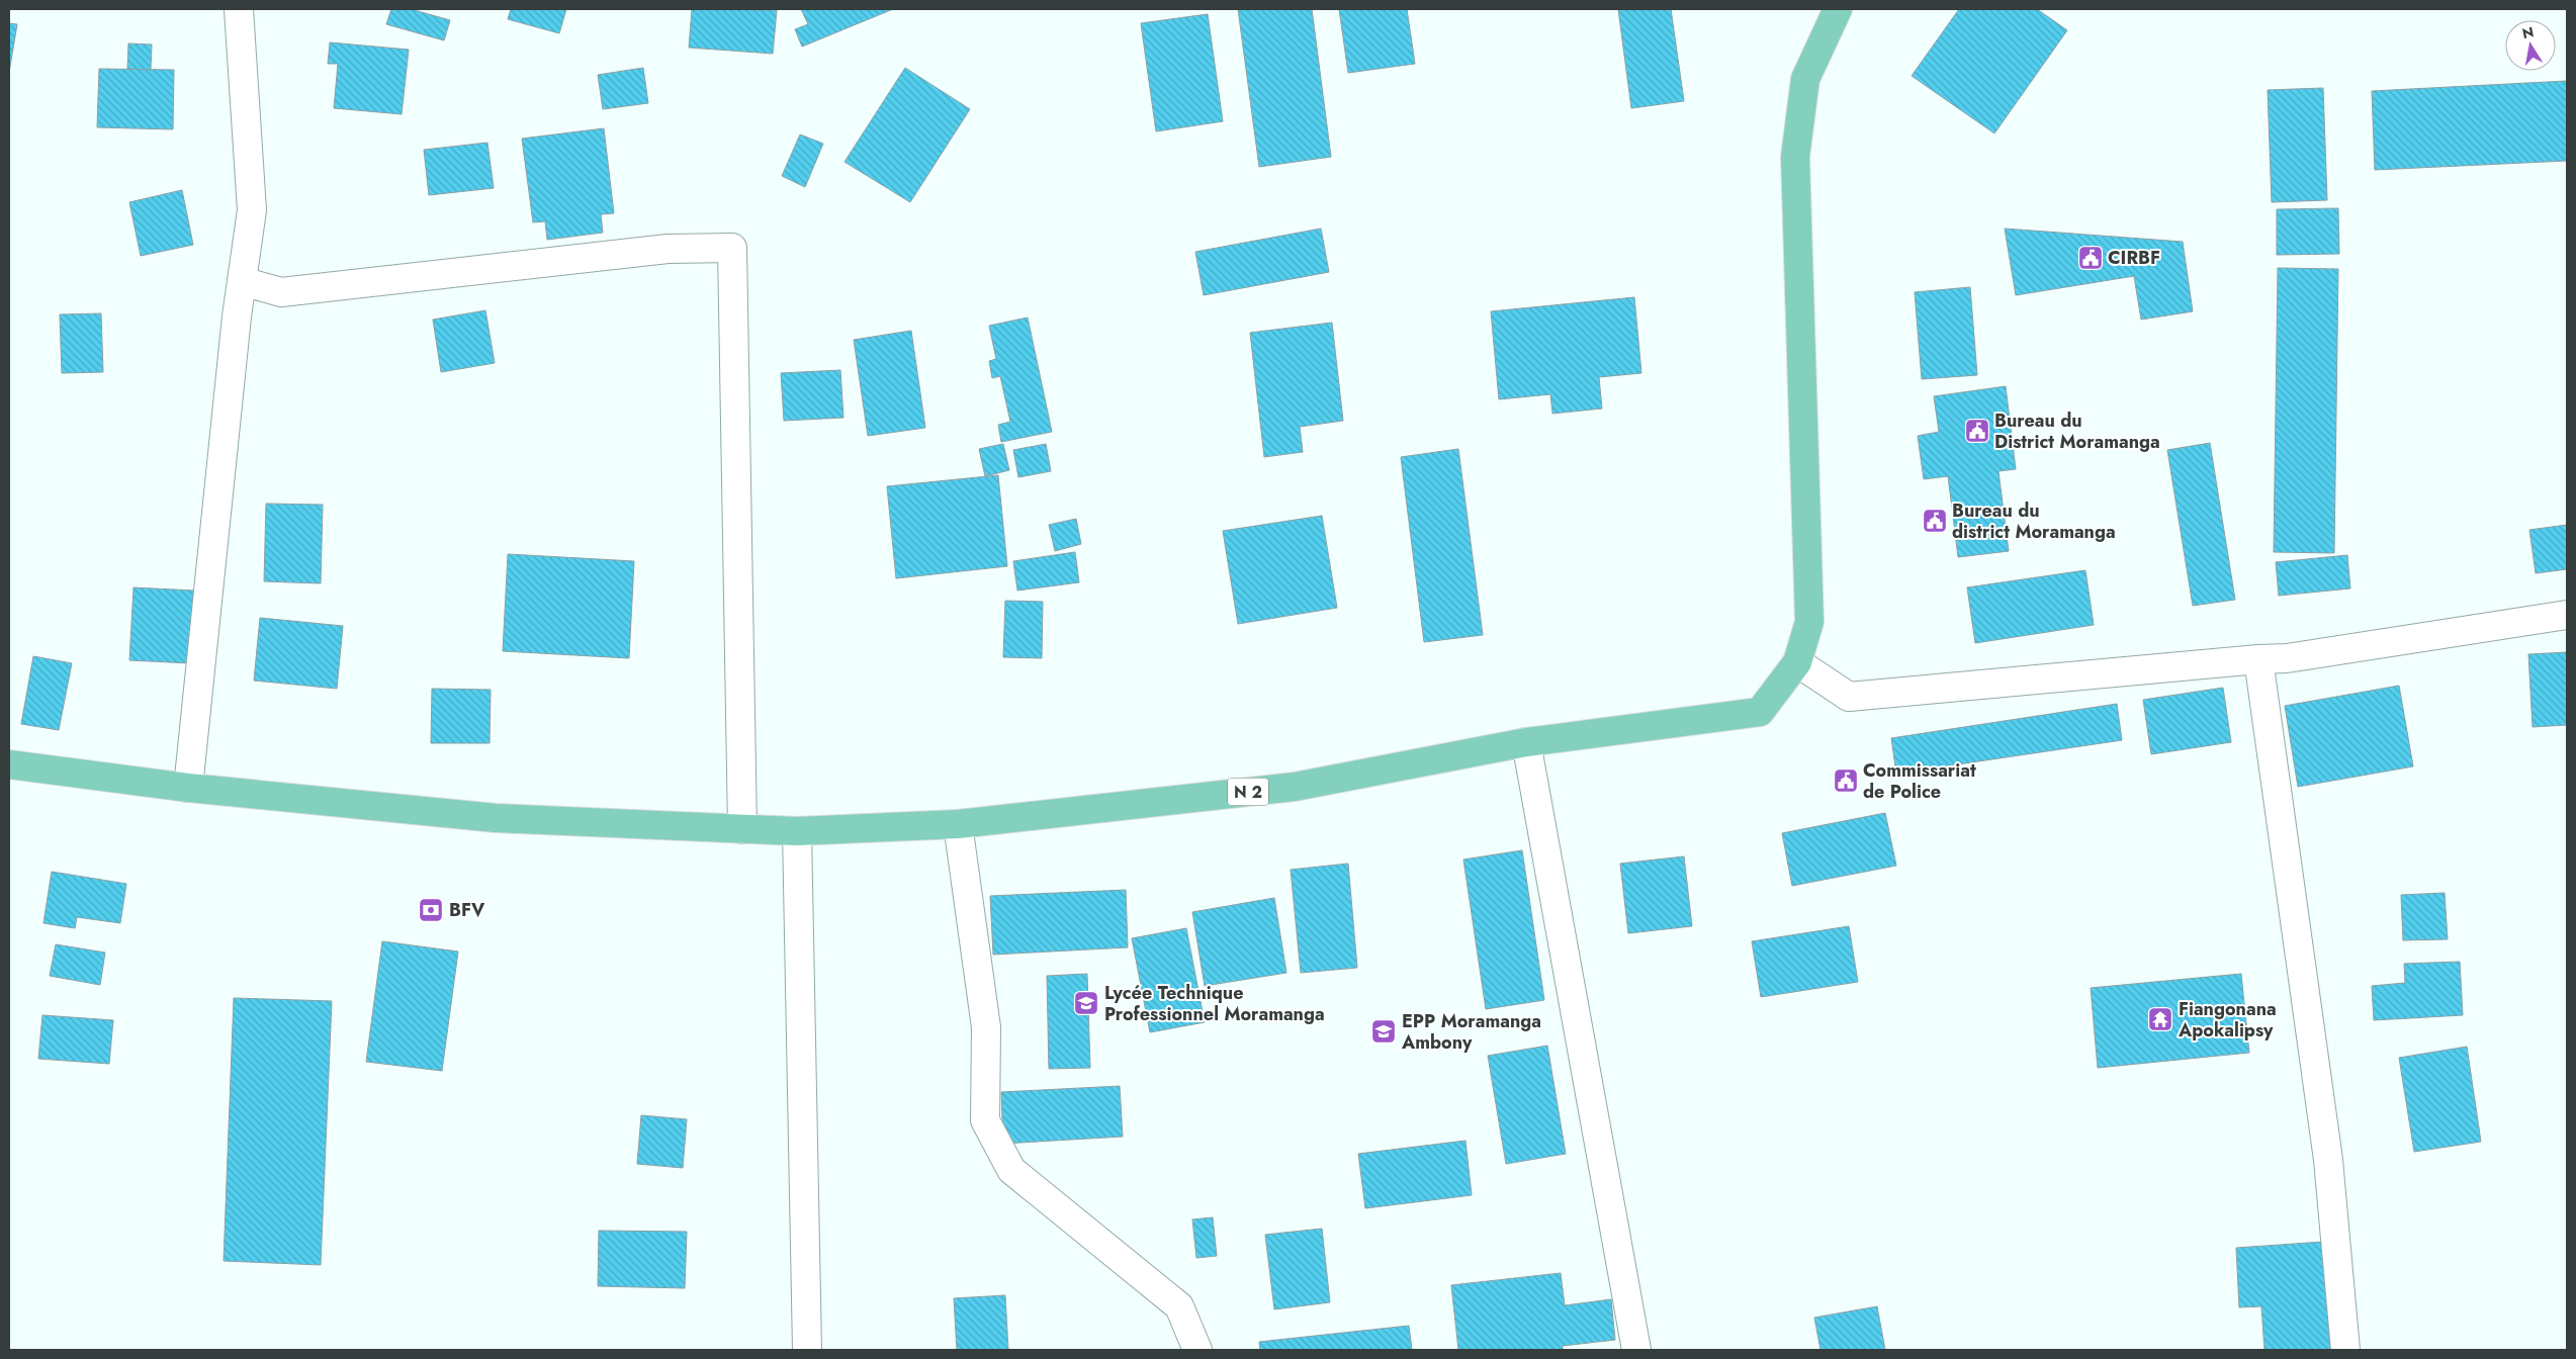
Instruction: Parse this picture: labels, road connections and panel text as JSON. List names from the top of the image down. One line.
{"streets":{"main road":["N 2"]},"places":{"public building":["CIRBF","Bureau du District Moramanga","Bureau du district Moramanga","Commissariat de Police"],"bank":["BFV"],"school or university":["Lycée Technique Professionnel Moramanga","EPP Moramanga Ambony"],"temple":["Fiangonana Apokalipsy"]},"north":"top"}
